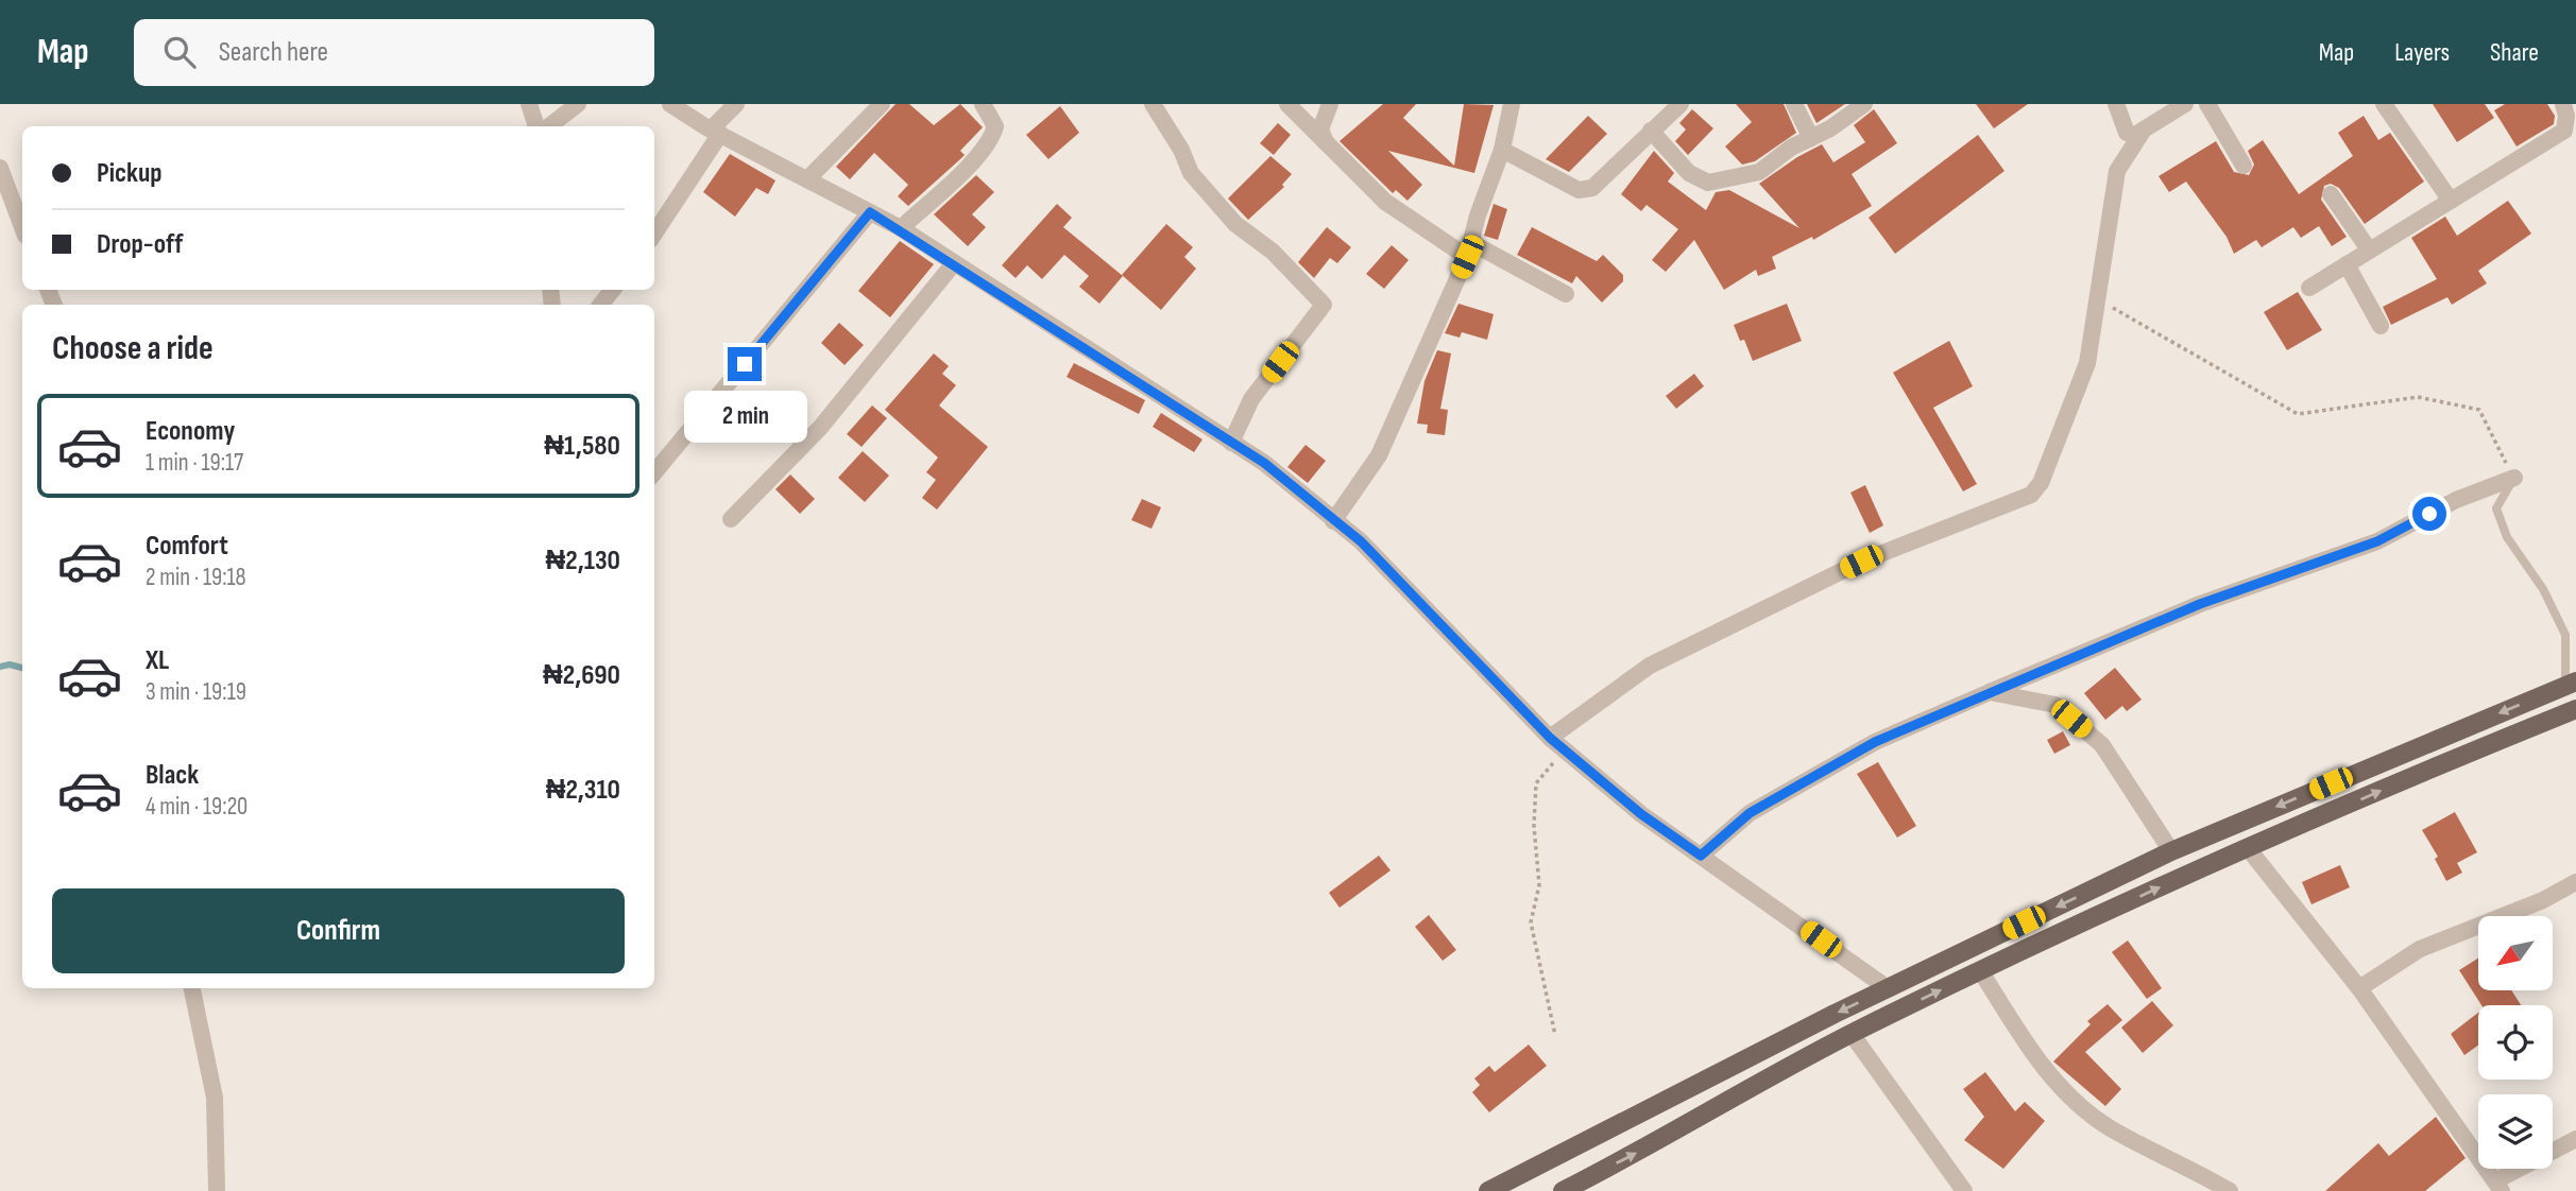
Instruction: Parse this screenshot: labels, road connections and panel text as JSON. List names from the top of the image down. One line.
{"north":"bottom left","page":{"header":"Map","search":"Search here","nav":["Map","Layers","Share"],"banner":["Pickup","Drop-off"],"heading":"Choose a ride","bubble":"2 min","list":[{"name":"Economy","note":"1 min · 19:17","value":"₦1,580"},{"name":"Comfort","note":"2 min · 19:18","value":"₦2,130"},{"name":"XL","note":"3 min · 19:19","value":"₦2,690"},{"name":"Black","note":"4 min · 19:20","value":"₦2,310"}],"buttons":"Confirm"}}
